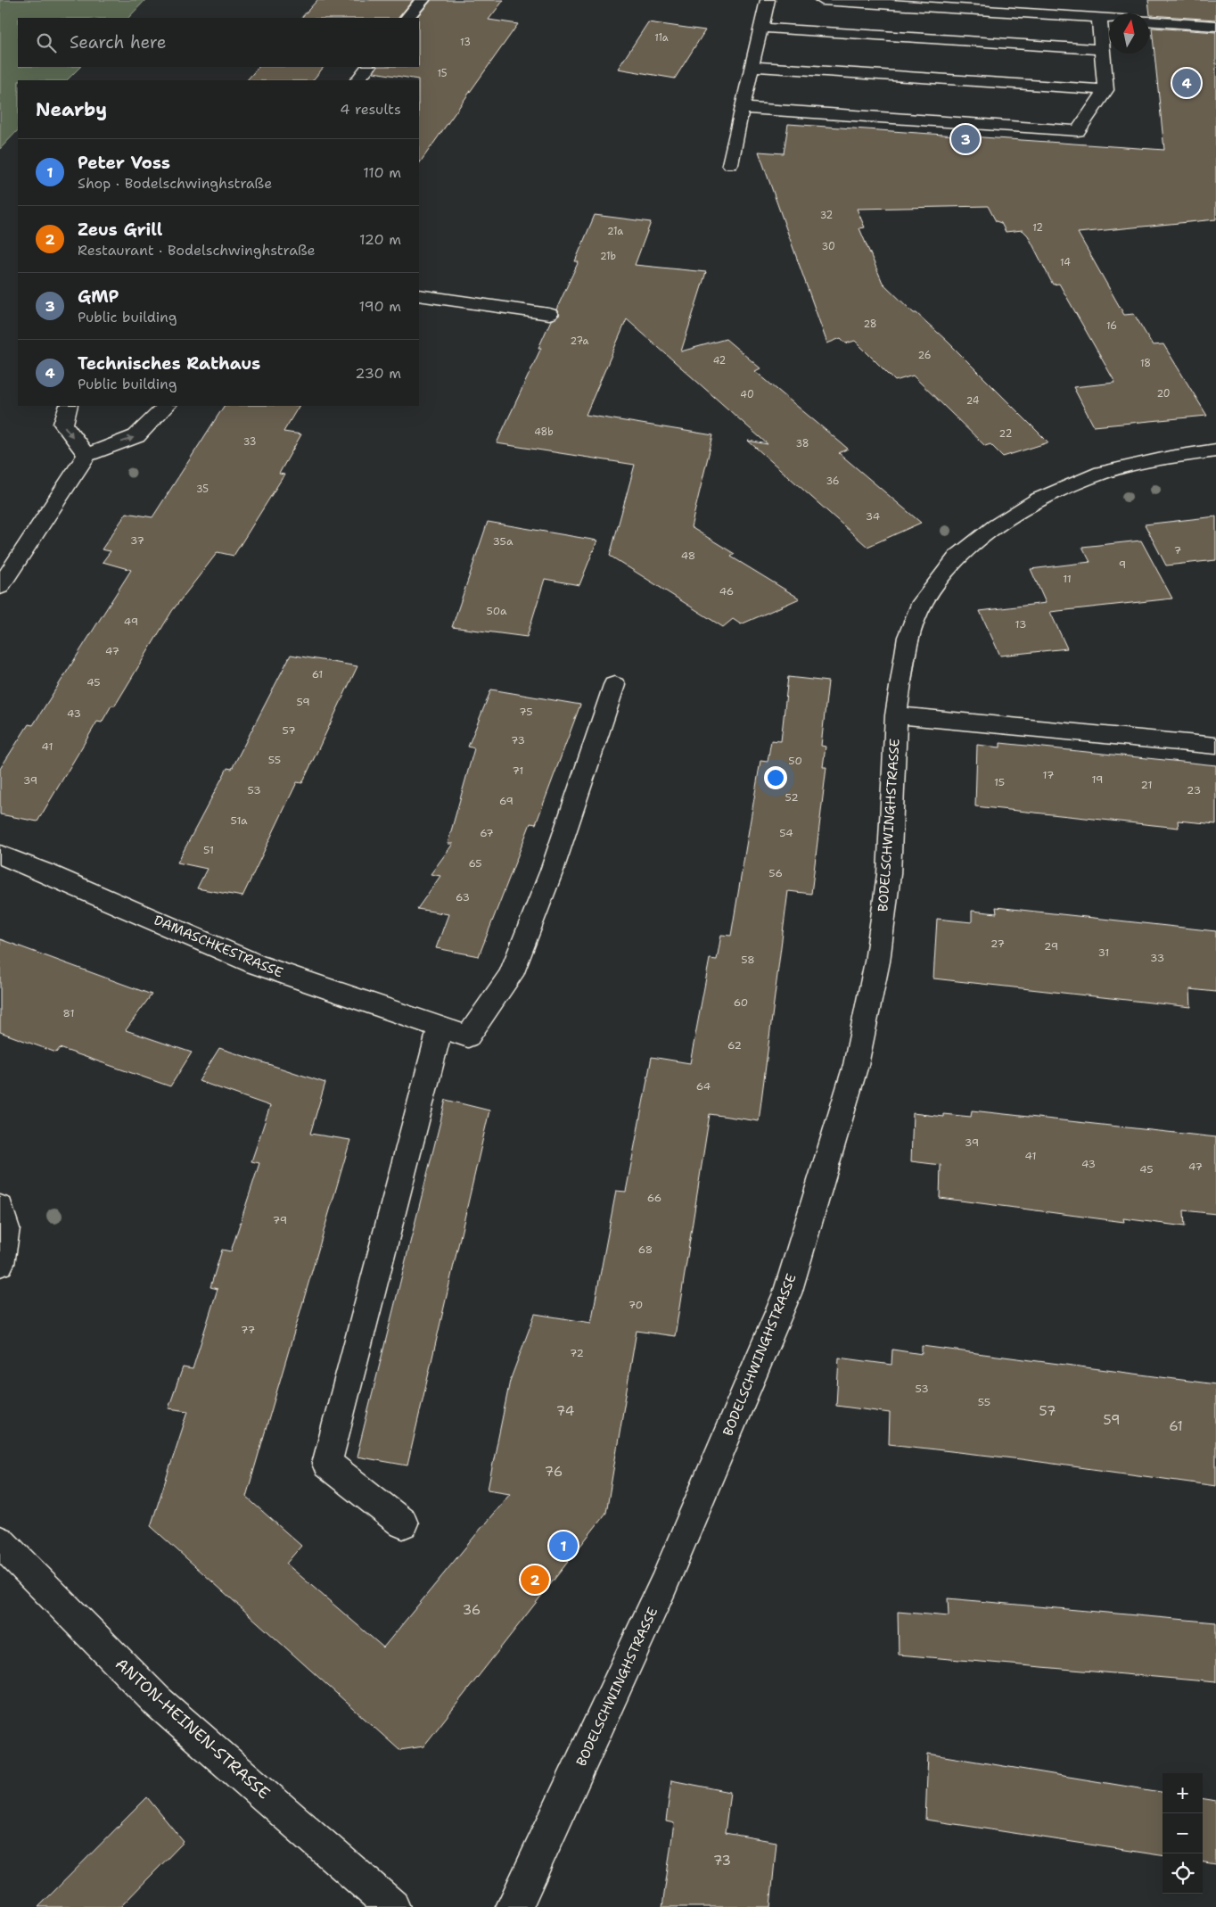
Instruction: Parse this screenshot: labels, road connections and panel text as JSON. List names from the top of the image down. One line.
{"streets":{"street":["BODELSCHWINGHSTRASSE","DAMASCHKESTRASSE","ANTON-HEINEN-STRASSE"]},"house_numbers":["11a","13","15","32","12","21a","30","21b","14","28","16","27a","26","42","18","20","40","24","48b","22","33","38","36","35","34","37","35a","7","48","9","11","46","50a","49","13","47","61","45","59","75","43","57","73","41","55","50","71","17","19","39","15","21","53","23","52","69","51a","67","54","51","65","56","63","27","29","31","33","58","60","81","62","64","39","41","43","47","45","66","79","68","70","77","72","53","55","74","57","59","61","76","36","73"],"north":"top","page":{"search":"Search here","pins":["4","3","1","2"],"heading":["Nearby","4 results"],"list":[{"mark":"1","name":"Peter Voss","note":"Shop · Bodelschwinghstraße","value":"110 m"},{"mark":"2","name":"Zeus Grill","note":"Restaurant · Bodelschwinghstraße","value":"120 m"},{"mark":"3","name":"GMP","note":"Public building","value":"190 m"},{"mark":"4","name":"Technisches Rathaus","note":"Public building","value":"230 m"}],"map_buttons":["+","−"]}}
